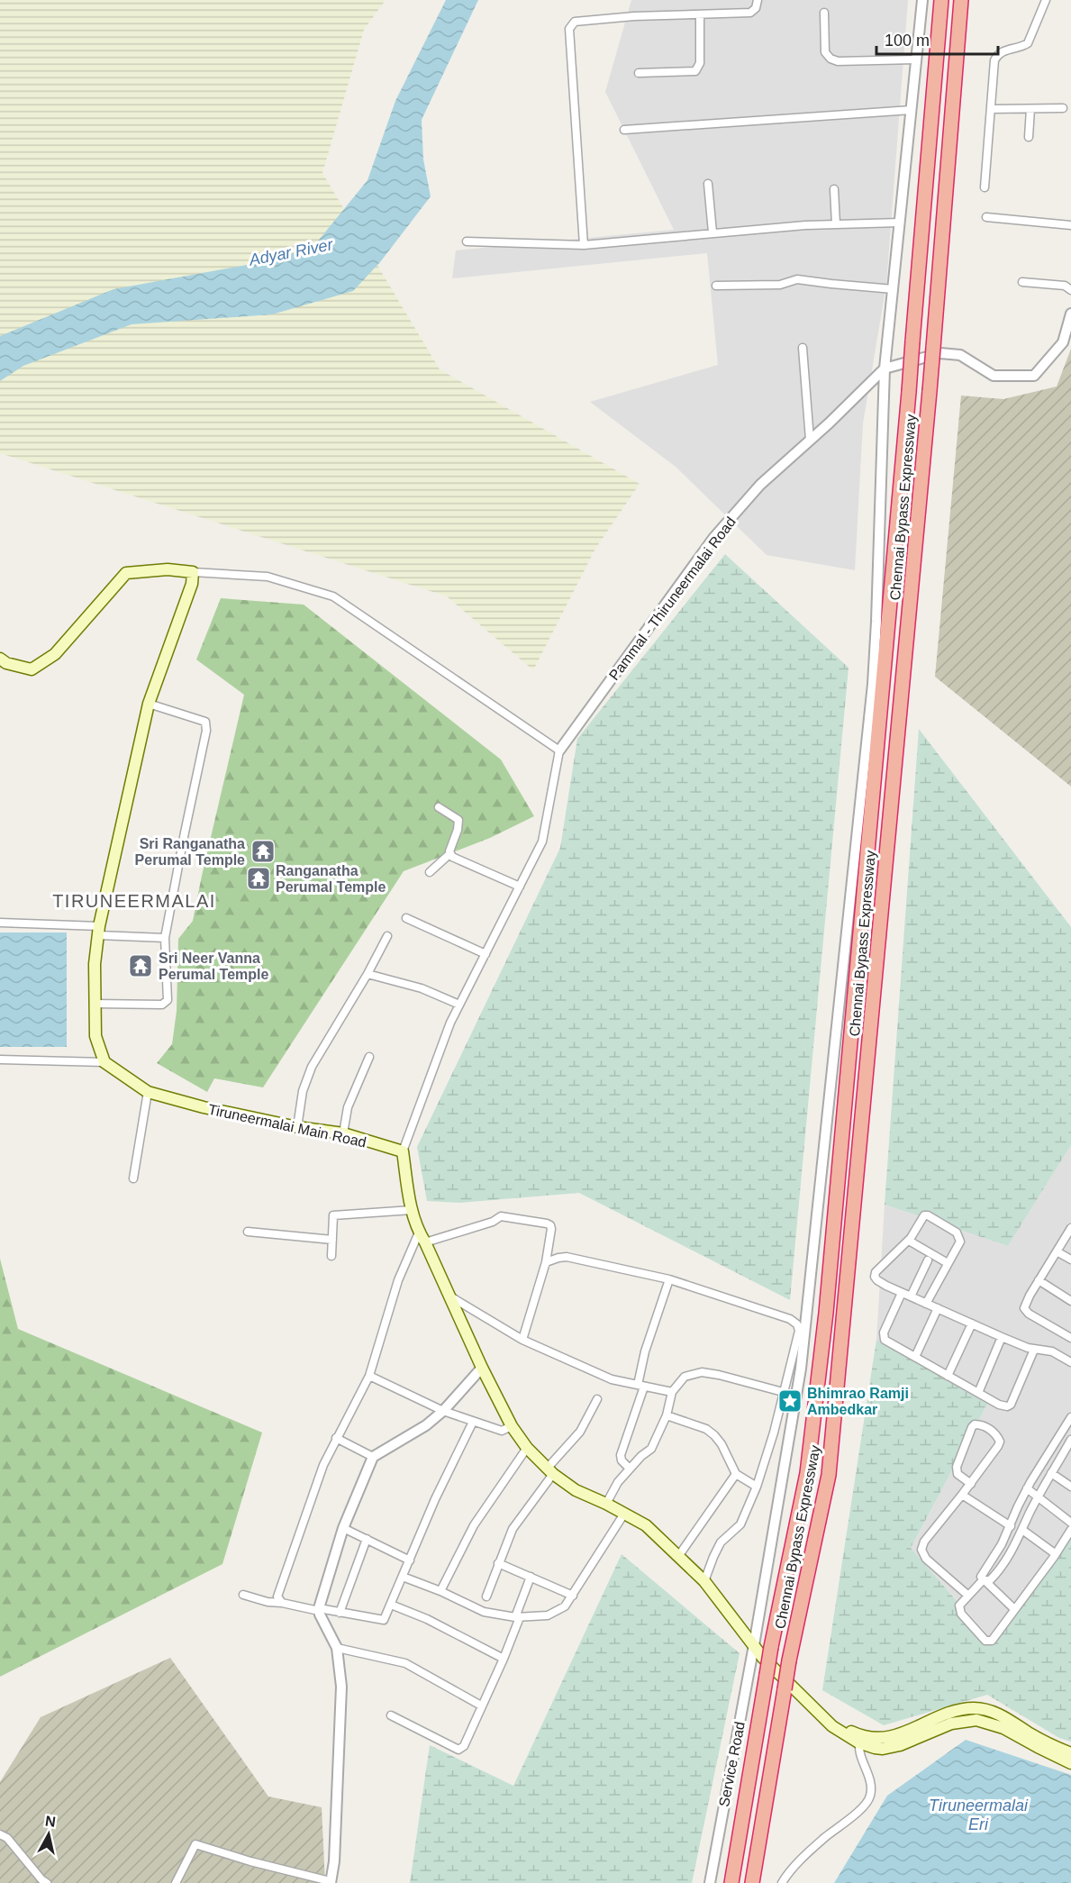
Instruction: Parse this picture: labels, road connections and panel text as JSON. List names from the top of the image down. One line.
{"streets":{"highway":["Chennai Bypass Expressway"],"main road":["Tiruneermalai Main Road"],"street":["Pammal - Thiruneermalai Road","Service Road"]},"crossings":[["Chennai Bypass Expressway","Service Road"]],"districts":["TIRUNEERMALAI"],"water":["Adyar River","Tiruneermalai Eri"],"places":{"temple":["Sri Ranganatha Perumal Temple","Ranganatha Perumal Temple","Sri Neer Vanna Perumal Temple"],"place":["Bhimrao Ramji Ambedkar"]},"scale_bar":"100 m","north":"top"}
